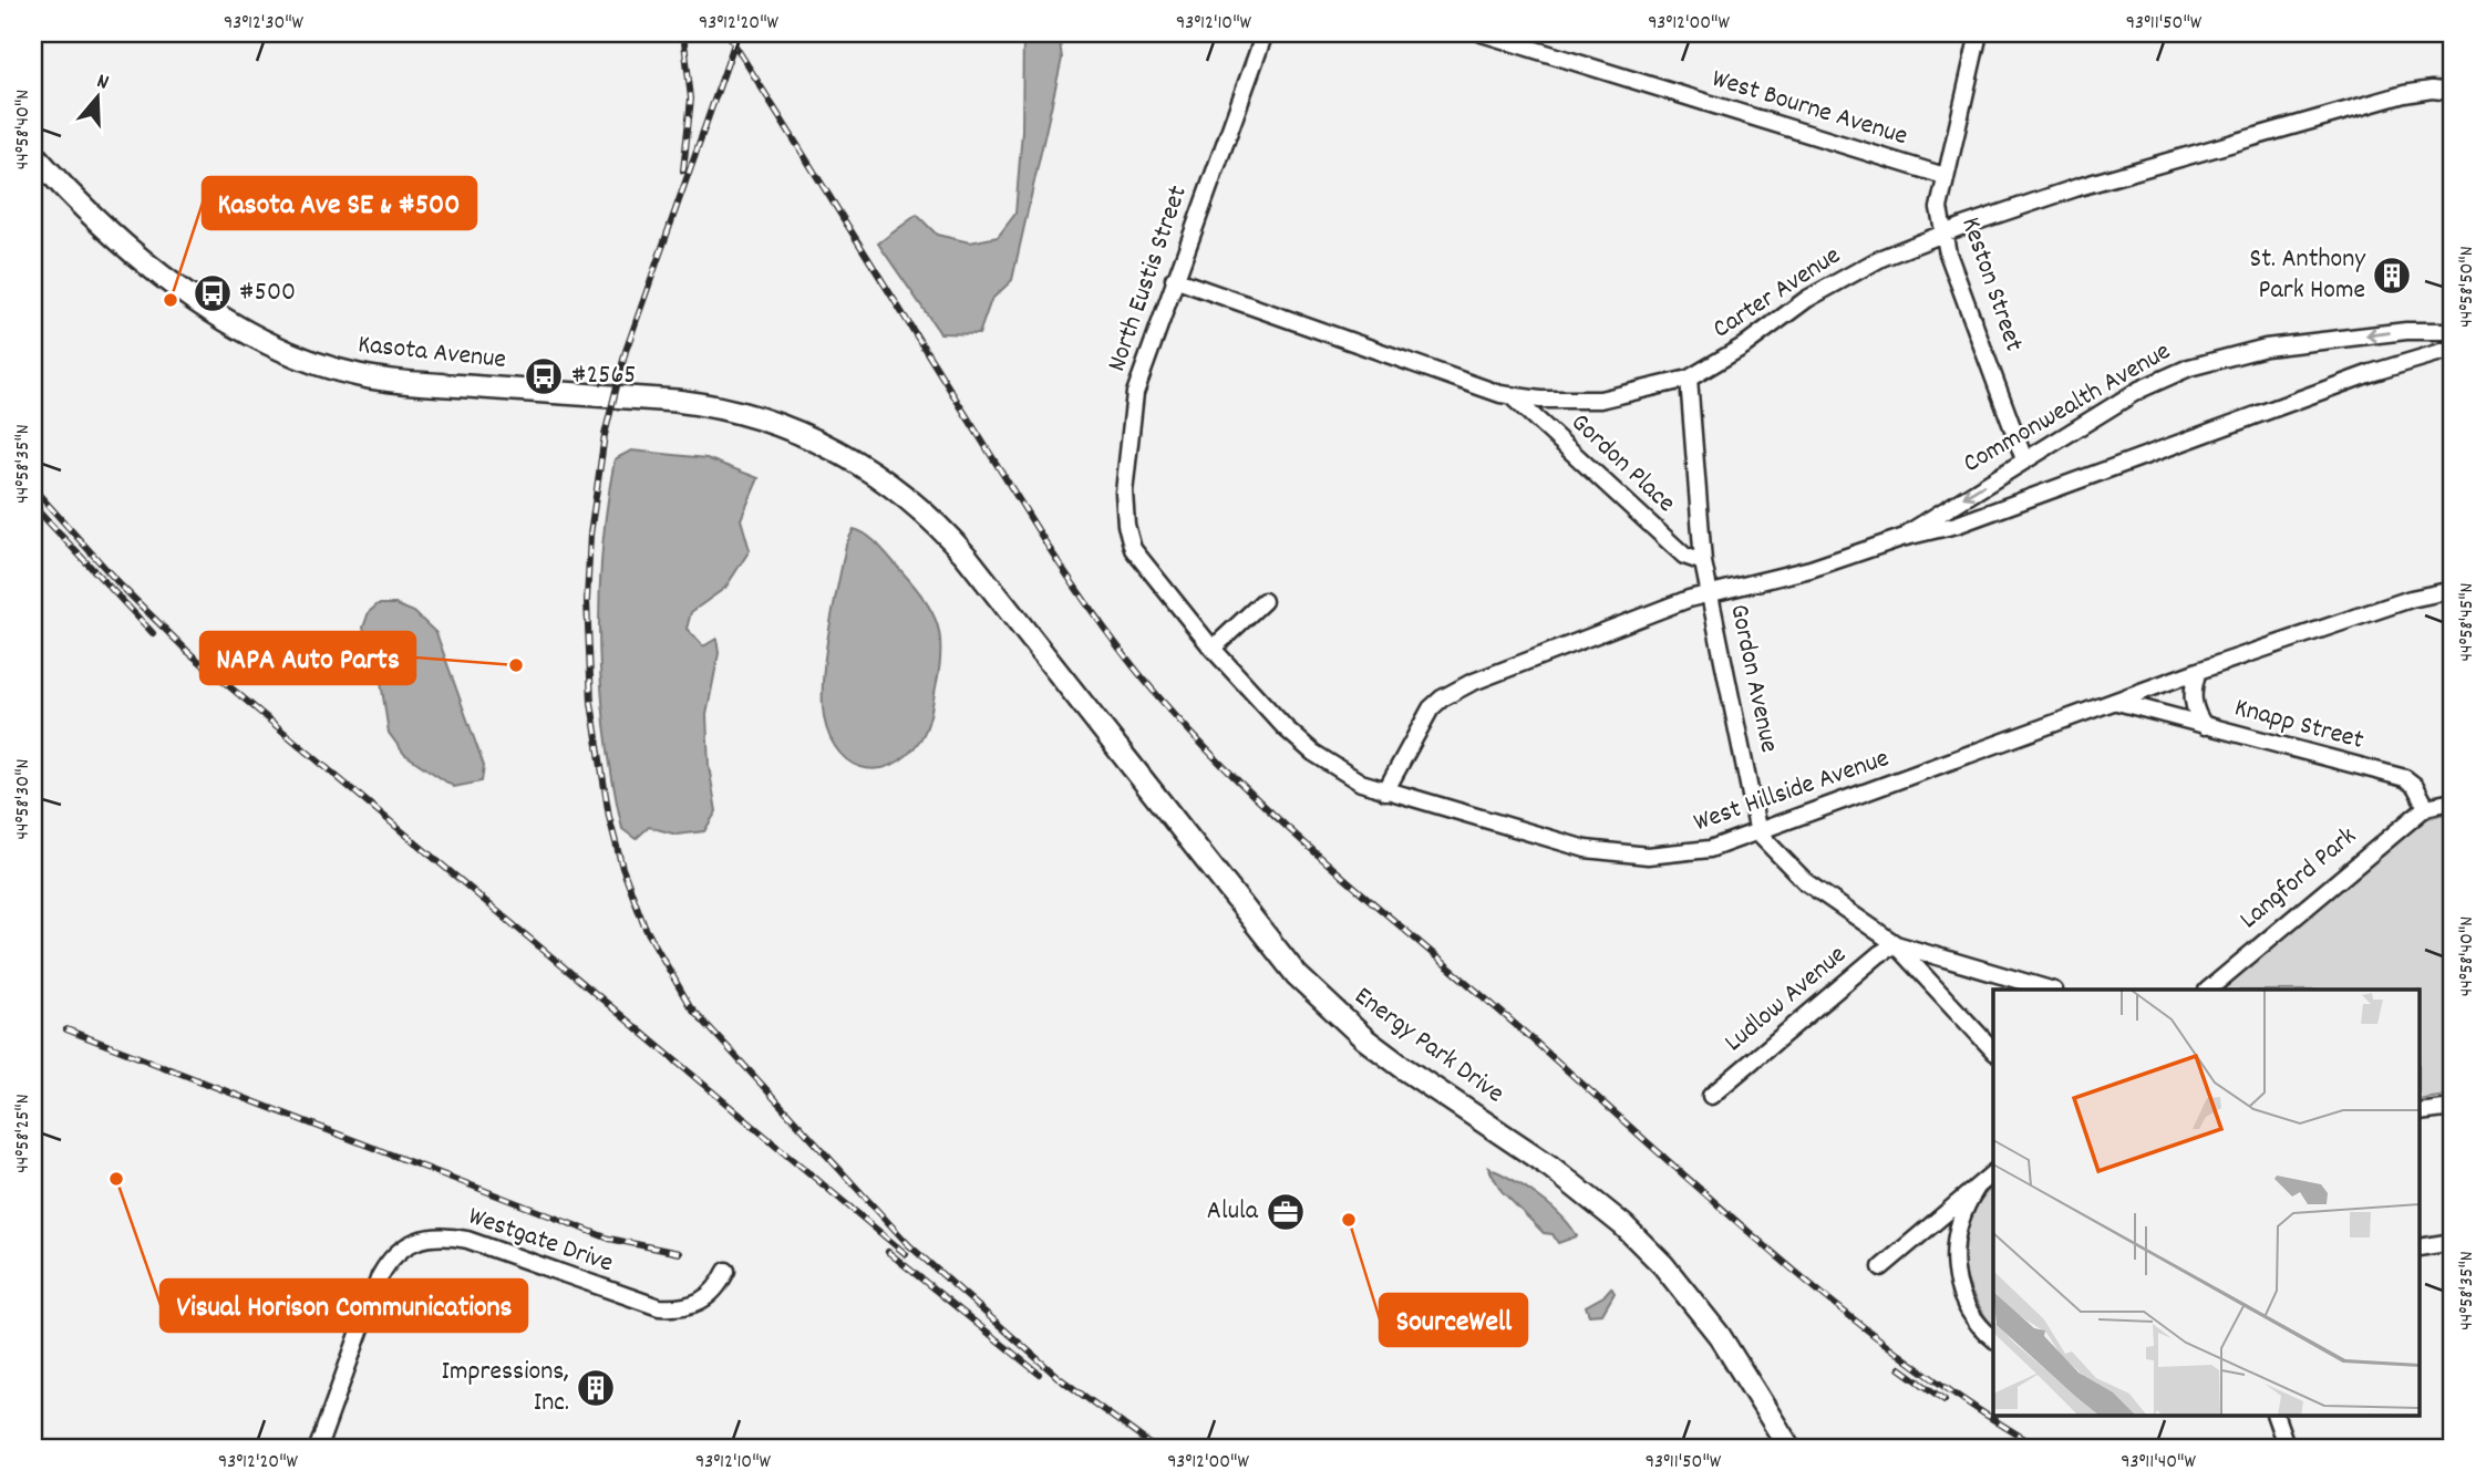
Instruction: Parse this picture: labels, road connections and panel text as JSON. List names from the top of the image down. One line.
{"streets":{"street":["West Bourne Avenue","North Eustis Street","Keston Street","Carter Avenue","Kasota Avenue","Commonwealth Avenue","Gordon Place","Gordon Avenue","Knapp Street","West Hillside Avenue","Langford Park","Ludlow Avenue","Energy Park Drive","Westgate Drive"]},"crossings":[["West Bourne Avenue","Keston Street"],["North Eustis Street","Carter Avenue"],["North Eustis Street","West Hillside Avenue"],["Keston Street","Carter Avenue"],["Keston Street","Commonwealth Avenue"],["Carter Avenue","Gordon Place"],["Carter Avenue","Gordon Avenue"],["Kasota Avenue","Energy Park Drive"],["Commonwealth Avenue","Gordon Avenue"],["Commonwealth Avenue","West Hillside Avenue"],["Gordon Place","Gordon Avenue"],["Gordon Avenue","West Hillside Avenue"],["Knapp Street","West Hillside Avenue"],["Knapp Street","Langford Park"]],"places":{"building":["St. Anthony Park Home","Impressions, Inc."],"bus stop":["#500","#2565"],"other":["Kasota Ave SE & #500","NAPA Auto Parts","Visual Horison Communications","SourceWell"],"office":["Alula"]},"north":"top","coordinates":["93°12'30\"W","93°12'20\"W","93°12'10\"W","93°12'00\"W","93°11'50\"W","44°58'40\"N","44°58'50\"N","44°58'35\"N","44°58'45\"N","44°58'30\"N","44°58'25\"N","93°11'40\"W"]}
